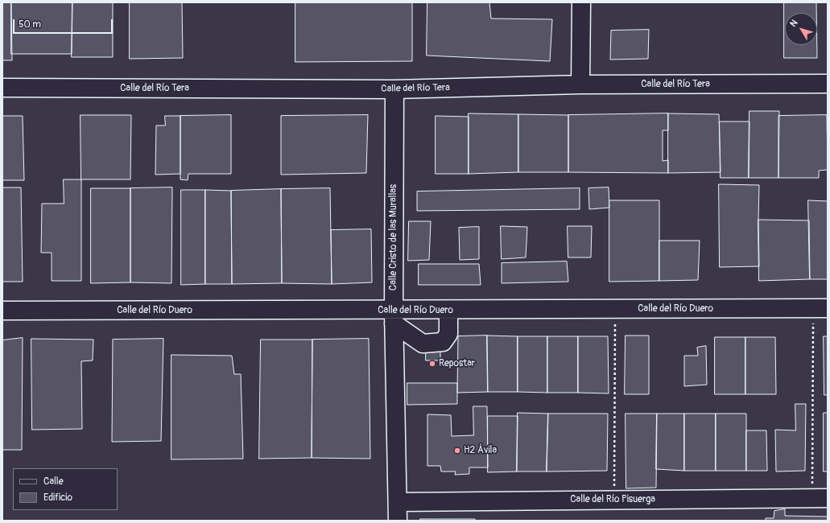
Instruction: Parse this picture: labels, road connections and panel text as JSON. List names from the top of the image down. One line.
{"streets":{"street":["Calle del Río Tera","Calle Cristo de las Murallas","Calle del Río Duero","Calle del Río Pisuerga"]},"crossings":[["Calle del Río Tera","Calle Cristo de las Murallas"],["Calle Cristo de las Murallas","Calle del Río Duero"],["Calle Cristo de las Murallas","Calle del Río Pisuerga"]],"places":["Repostar","H2 Ávila"],"legend":["Calle","Edificio"],"scale_bar":"50 m","north":"top left"}
